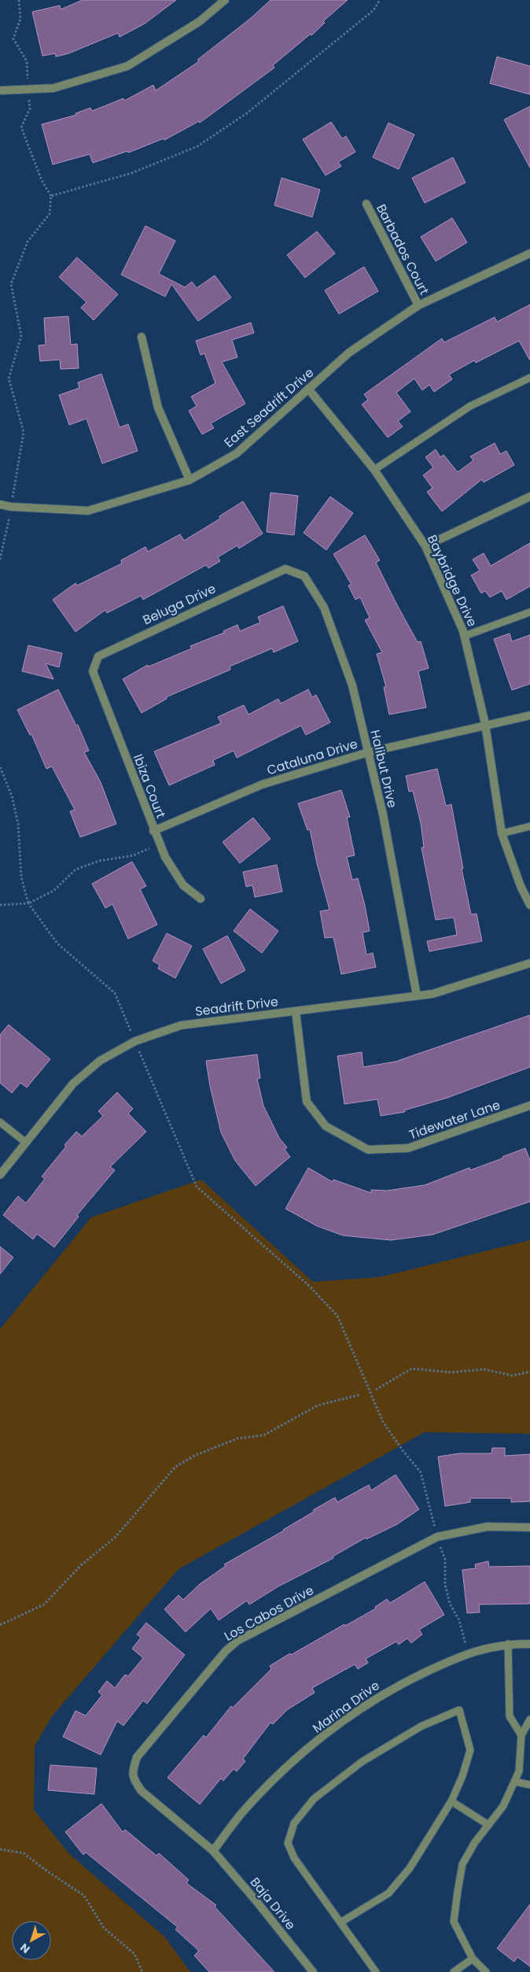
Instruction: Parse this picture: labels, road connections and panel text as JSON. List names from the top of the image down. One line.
{"streets":{"street":["Barbados Court","East Seadrift Drive","Baybridge Drive","Beluga Drive","Cataluna Drive","Halibut Drive","Ibiza Court","Seadrift Drive","Tidewater Lane","Los Cabos Drive","Marina Drive","Baja Drive"]},"crossings":[["Barbados Court","East Seadrift Drive"],["East Seadrift Drive","Baybridge Drive"],["Baybridge Drive","Cataluna Drive"],["Beluga Drive","Halibut Drive"],["Beluga Drive","Ibiza Court"],["Cataluna Drive","Halibut Drive"],["Cataluna Drive","Ibiza Court"],["Halibut Drive","Seadrift Drive"],["Seadrift Drive","Tidewater Lane"],["Los Cabos Drive","Marina Drive"],["Los Cabos Drive","Baja Drive"],["Marina Drive","Baja Drive"]],"north":"bottom left"}
